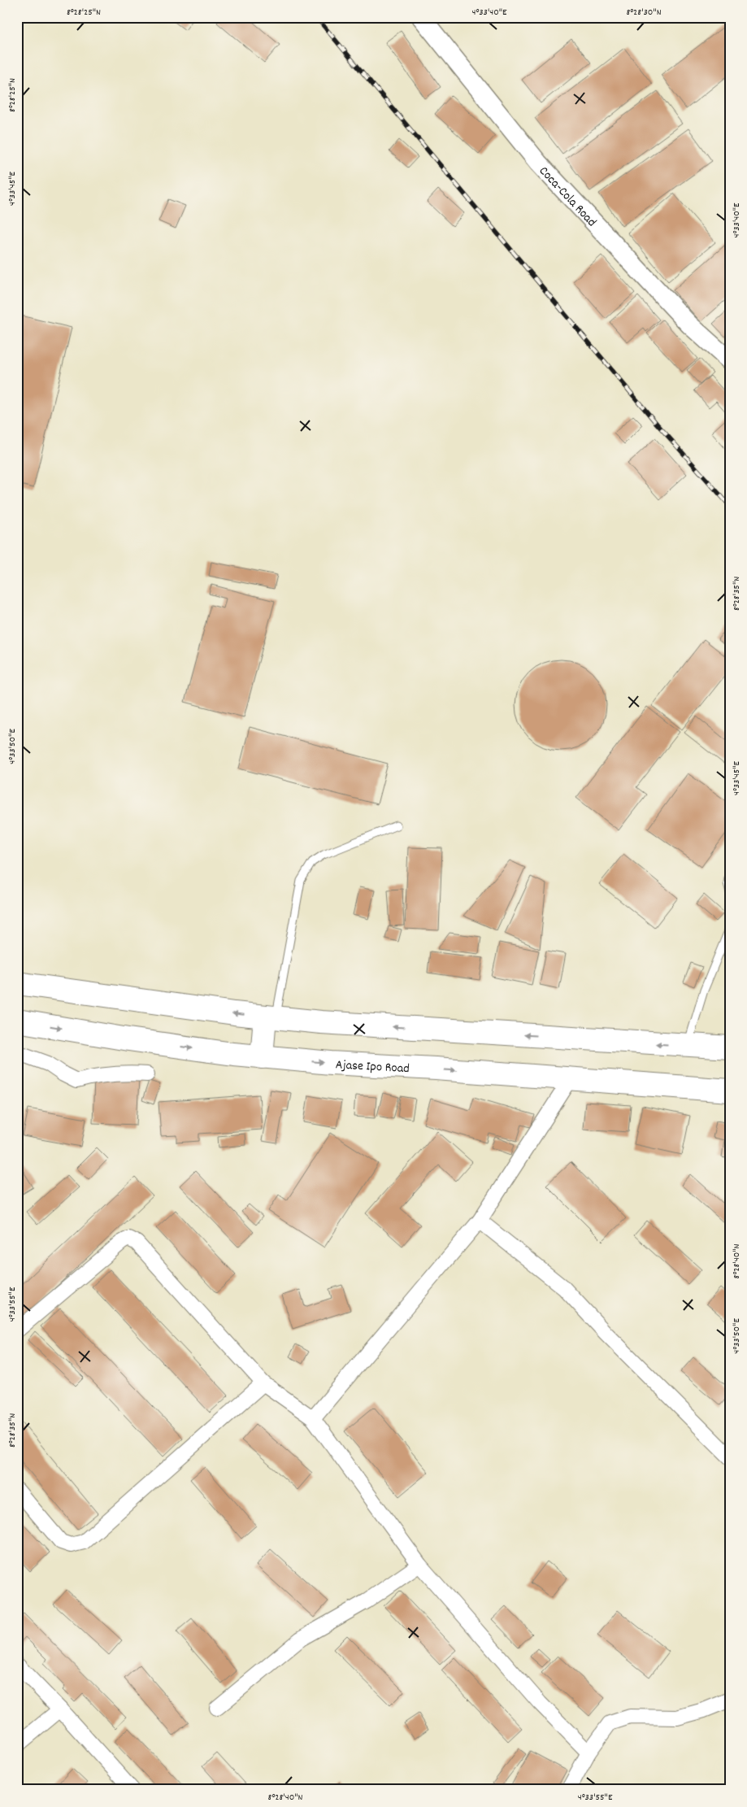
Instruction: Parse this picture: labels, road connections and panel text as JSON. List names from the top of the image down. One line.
{"streets":{"highway":["Ajase Ipo Road"],"street":["Coca-Cola Road"]},"coordinates":["8°28'25\"N","4°33'40\"E","8°28'30\"N","4°33'45\"E","8°28'35\"N","4°33'50\"E","8°28'40\"N","4°33'55\"E"]}
